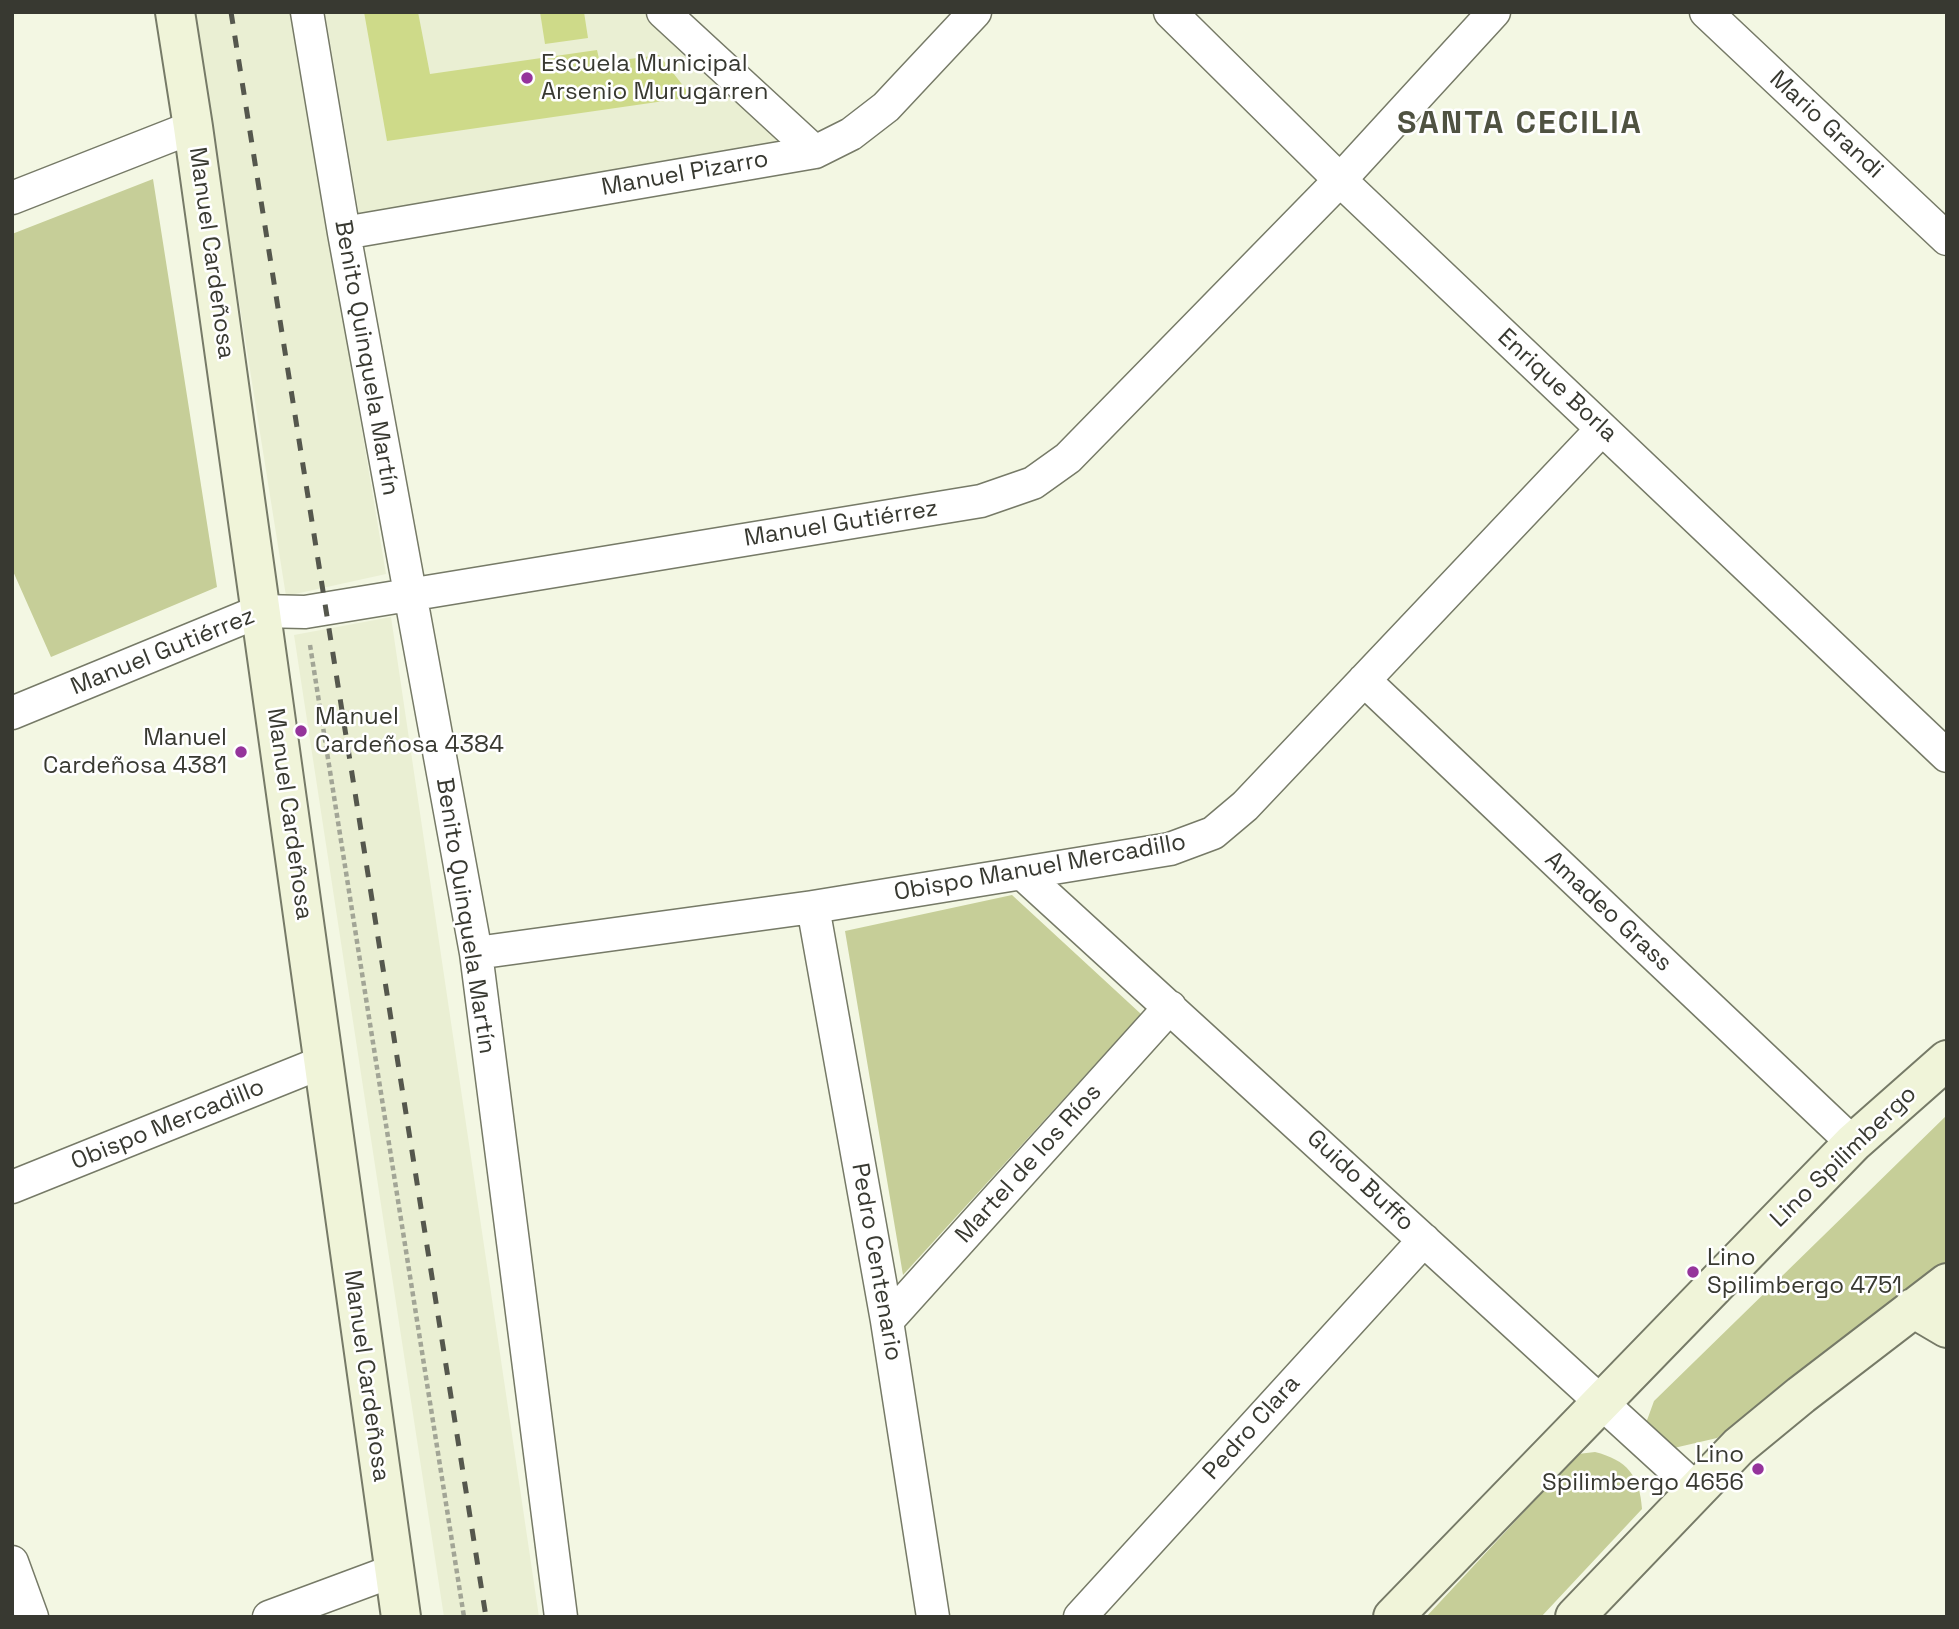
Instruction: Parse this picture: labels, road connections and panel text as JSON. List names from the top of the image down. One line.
{"streets":{"main road":["Manuel Cardeñosa","Lino Spilimbergo"],"street":["Mario Grandi","Manuel Pizarro","Benito Quinquela Martín","Enrique Borla","Manuel Gutiérrez","Obispo Manuel Mercadillo","Amadeo Grass","Obispo Mercadillo","Martel de los Ríos","Guido Buffo","Pedro Centenario","Pedro Clara"]},"crossings":[["Manuel Pizarro","Benito Quinquela Martín"],["Manuel Cardeñosa","Manuel Gutiérrez"],["Manuel Cardeñosa","Obispo Mercadillo"],["Benito Quinquela Martín","Manuel Gutiérrez"],["Benito Quinquela Martín","Obispo Manuel Mercadillo"],["Enrique Borla","Manuel Gutiérrez"],["Enrique Borla","Obispo Manuel Mercadillo"],["Obispo Manuel Mercadillo","Amadeo Grass"],["Obispo Manuel Mercadillo","Guido Buffo"],["Obispo Manuel Mercadillo","Pedro Centenario"],["Amadeo Grass","Lino Spilimbergo"],["Lino Spilimbergo","Guido Buffo"],["Martel de los Ríos","Guido Buffo"],["Martel de los Ríos","Pedro Centenario"],["Guido Buffo","Pedro Clara"]],"districts":["SANTA CECILIA"],"places":["Escuela Municipal Arsenio Murugarren","Manuel Cardeñosa 4384","Manuel Cardeñosa 4381","Lino Spilimbergo 4751","Lino Spilimbergo 4656"]}
